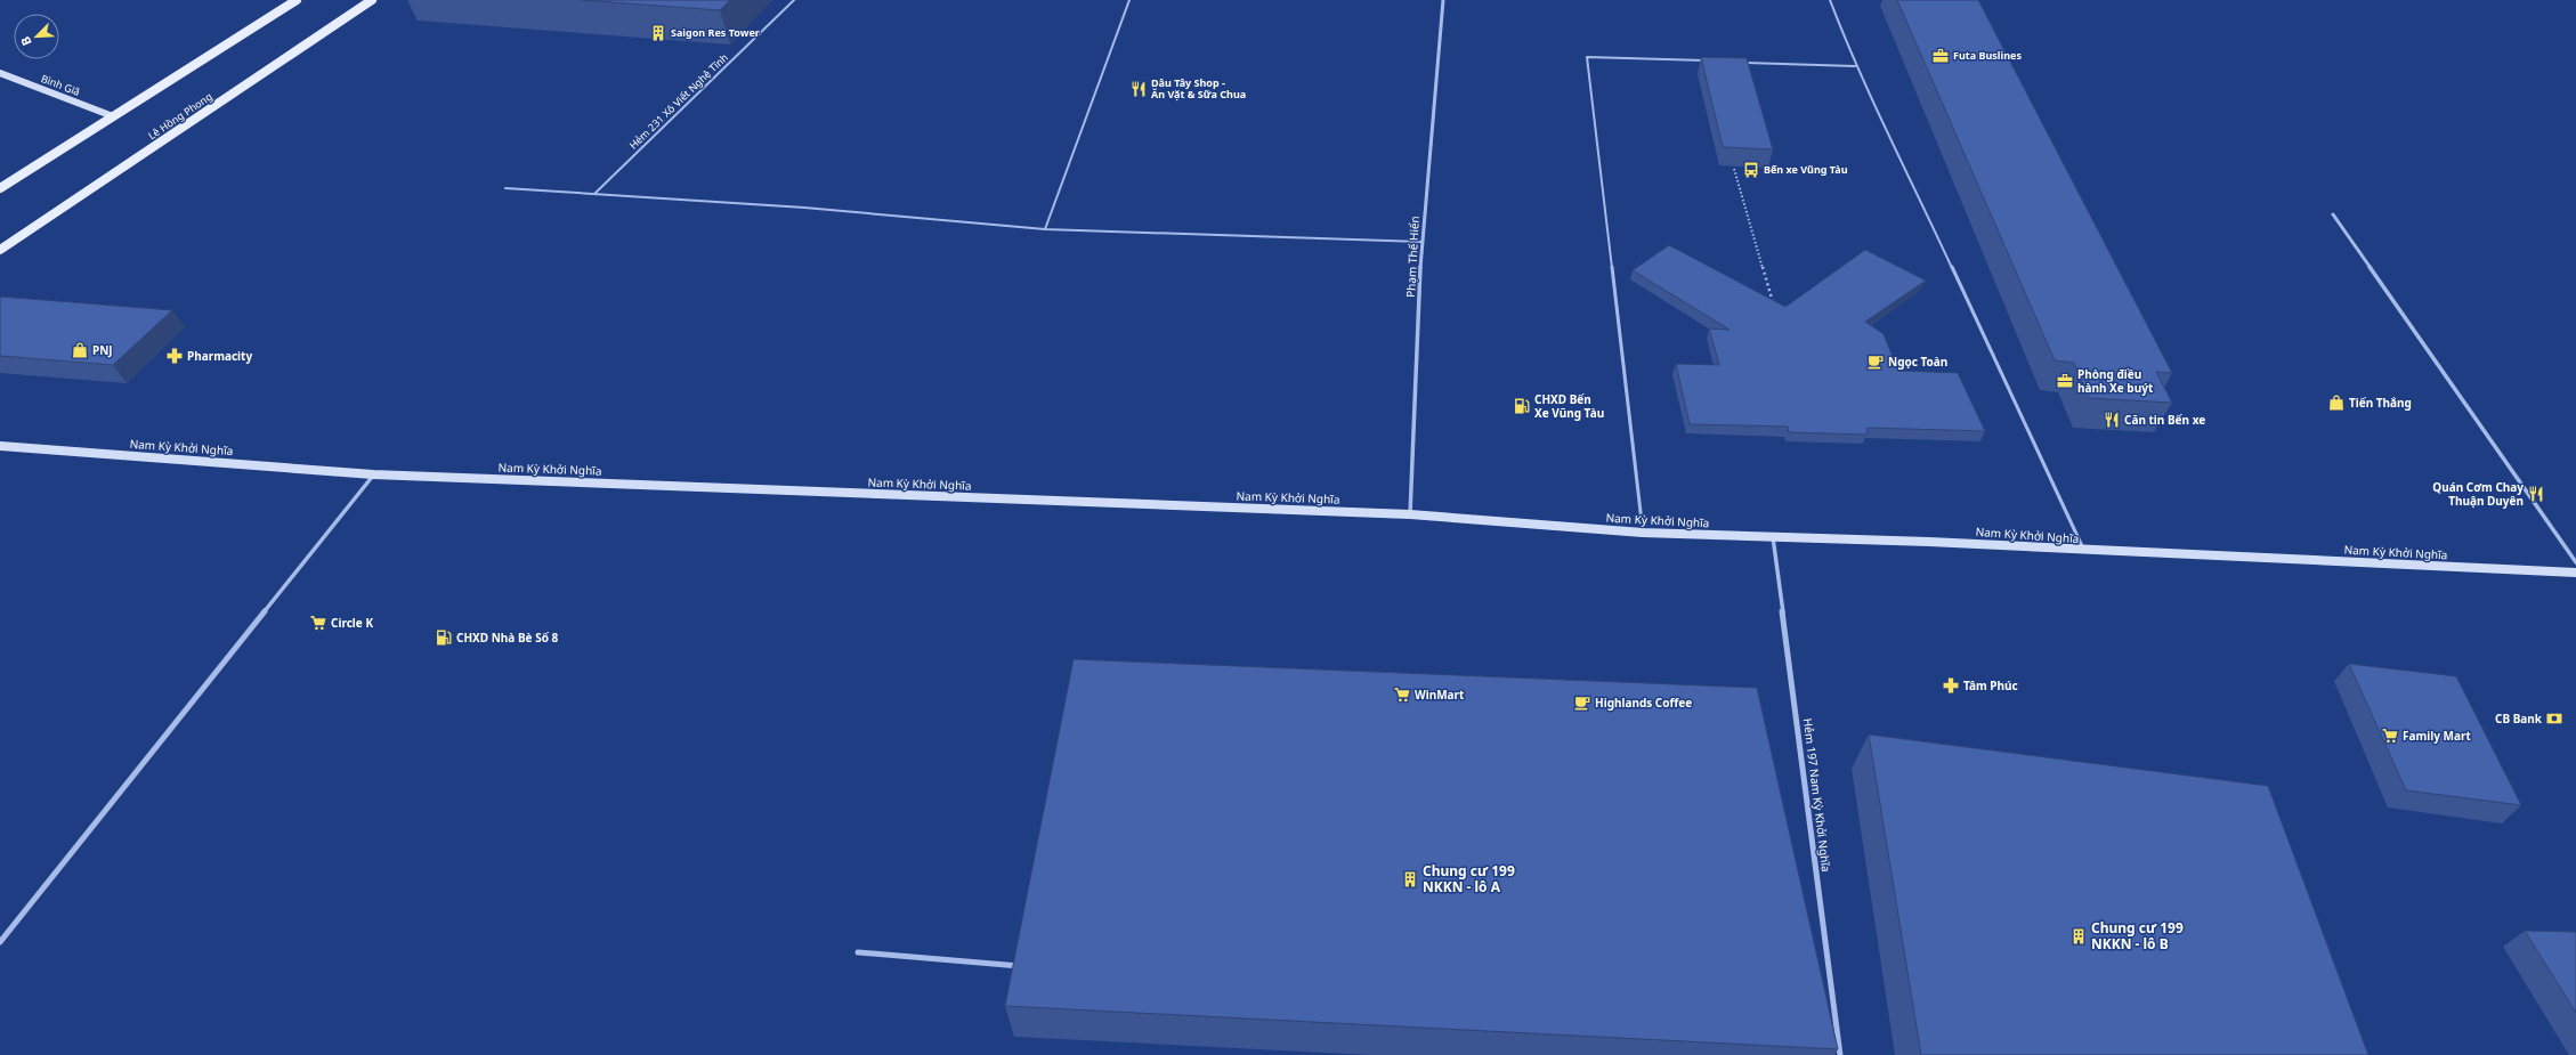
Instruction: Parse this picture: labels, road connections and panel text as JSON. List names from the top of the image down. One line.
{"streets":{"main road":["Lê Hồng Phong"],"street":["Bình Giã","Phạm Thế Hiển","Nam Kỳ Khởi Nghĩa","Hẻm 197 Nam Kỳ Khởi Nghĩa"],"lane":["Hẻm 231 Xô Viết Nghệ Tĩnh"]},"crossings":[["Phạm Thế Hiển","Nam Kỳ Khởi Nghĩa"],["Nam Kỳ Khởi Nghĩa","Hẻm 197 Nam Kỳ Khởi Nghĩa"]],"places":{"building":["Saigon Res Tower","Chung cư 199 NKKN - lô A","Chung cư 199 NKKN - lô B"],"office":["Futa Buslines","Phòng điều hành Xe buýt"],"restaurant":["Dâu Tây Shop - Ăn Vặt & Sữa Chua","Căn tin Bến xe","Quán Cơm Chay Thuận Duyên"],"bus stop":["Bến xe Vũng Tàu"],"shop":["PNJ","Tiến Thắng"],"pharmacy":["Pharmacity","Tâm Phúc"],"cafe":["Ngọc Toàn","Highlands Coffee"],"fuel station":["CHXD Bến Xe Vũng Tàu","CHXD Nhà Bè Số 8"],"supermarket":["Circle K","WinMart","Family Mart"],"bank":["CB Bank"]},"north":"bottom left"}
